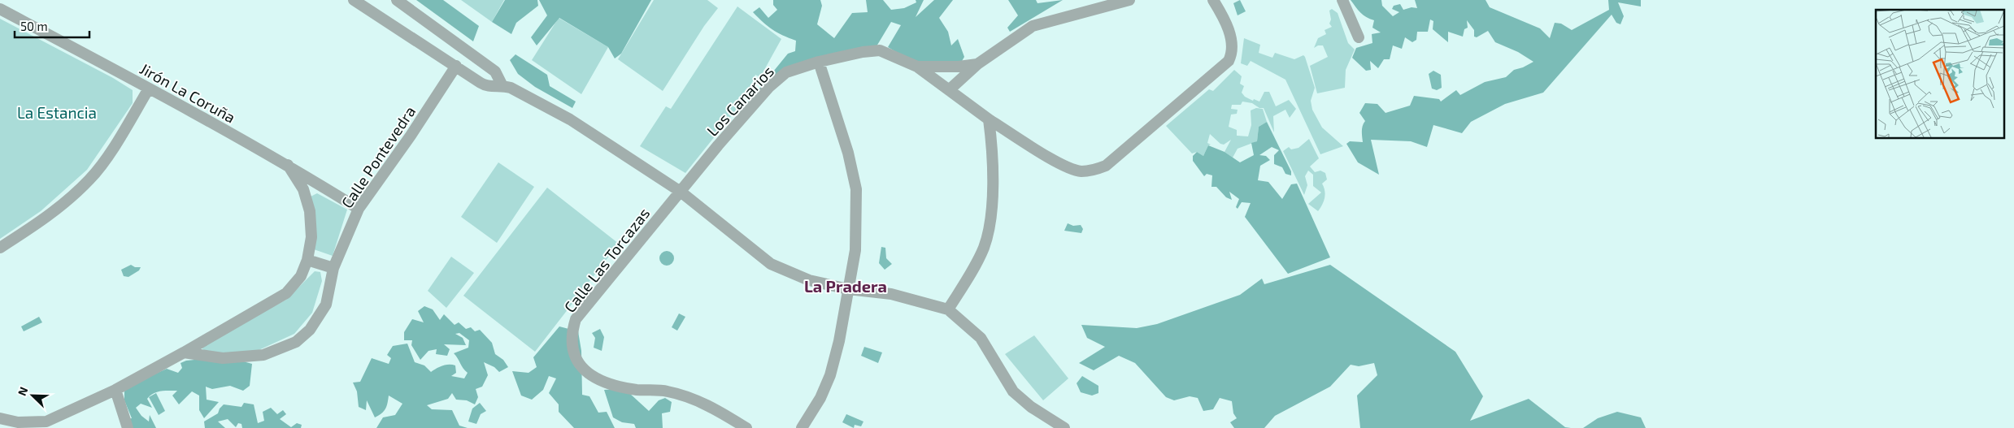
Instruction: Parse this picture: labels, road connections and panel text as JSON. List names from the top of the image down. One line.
{"streets":{"street":["Jirón La Coruña","Los Canarios","Calle Pontevedra","Calle Las Torcazas"]},"crossings":[["Jirón La Coruña","Calle Pontevedra"],["Los Canarios","Calle Las Torcazas"]],"districts":["La Pradera"],"parks":["La Estancia"],"scale_bar":"50 m","north":"top left"}
